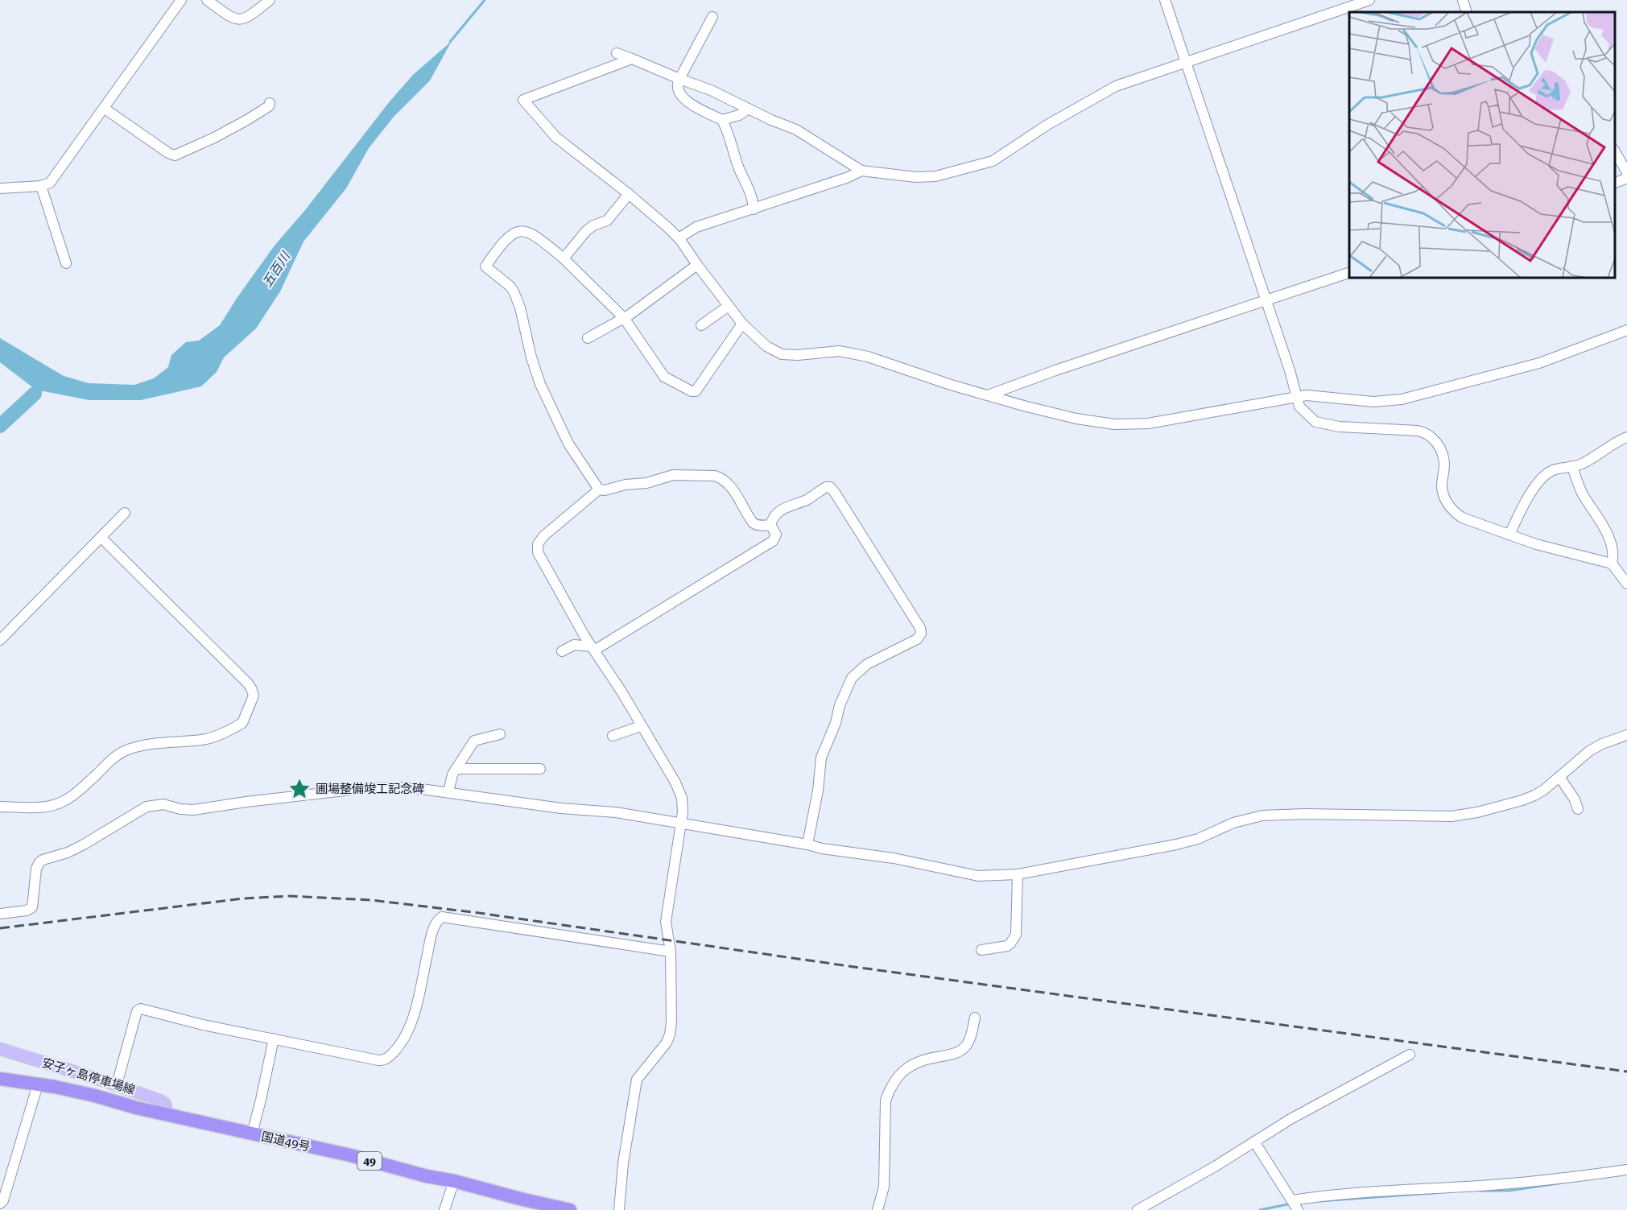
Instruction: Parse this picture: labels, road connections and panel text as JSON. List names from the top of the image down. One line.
{"streets":{"highway":["国道49号","49"],"main road":["安子ヶ島停車場線"]},"crossings":[["安子ヶ島停車場線","国道49号"]],"water":["五百川"],"places":{"place":["圃場整備竣工記念碑"]}}
